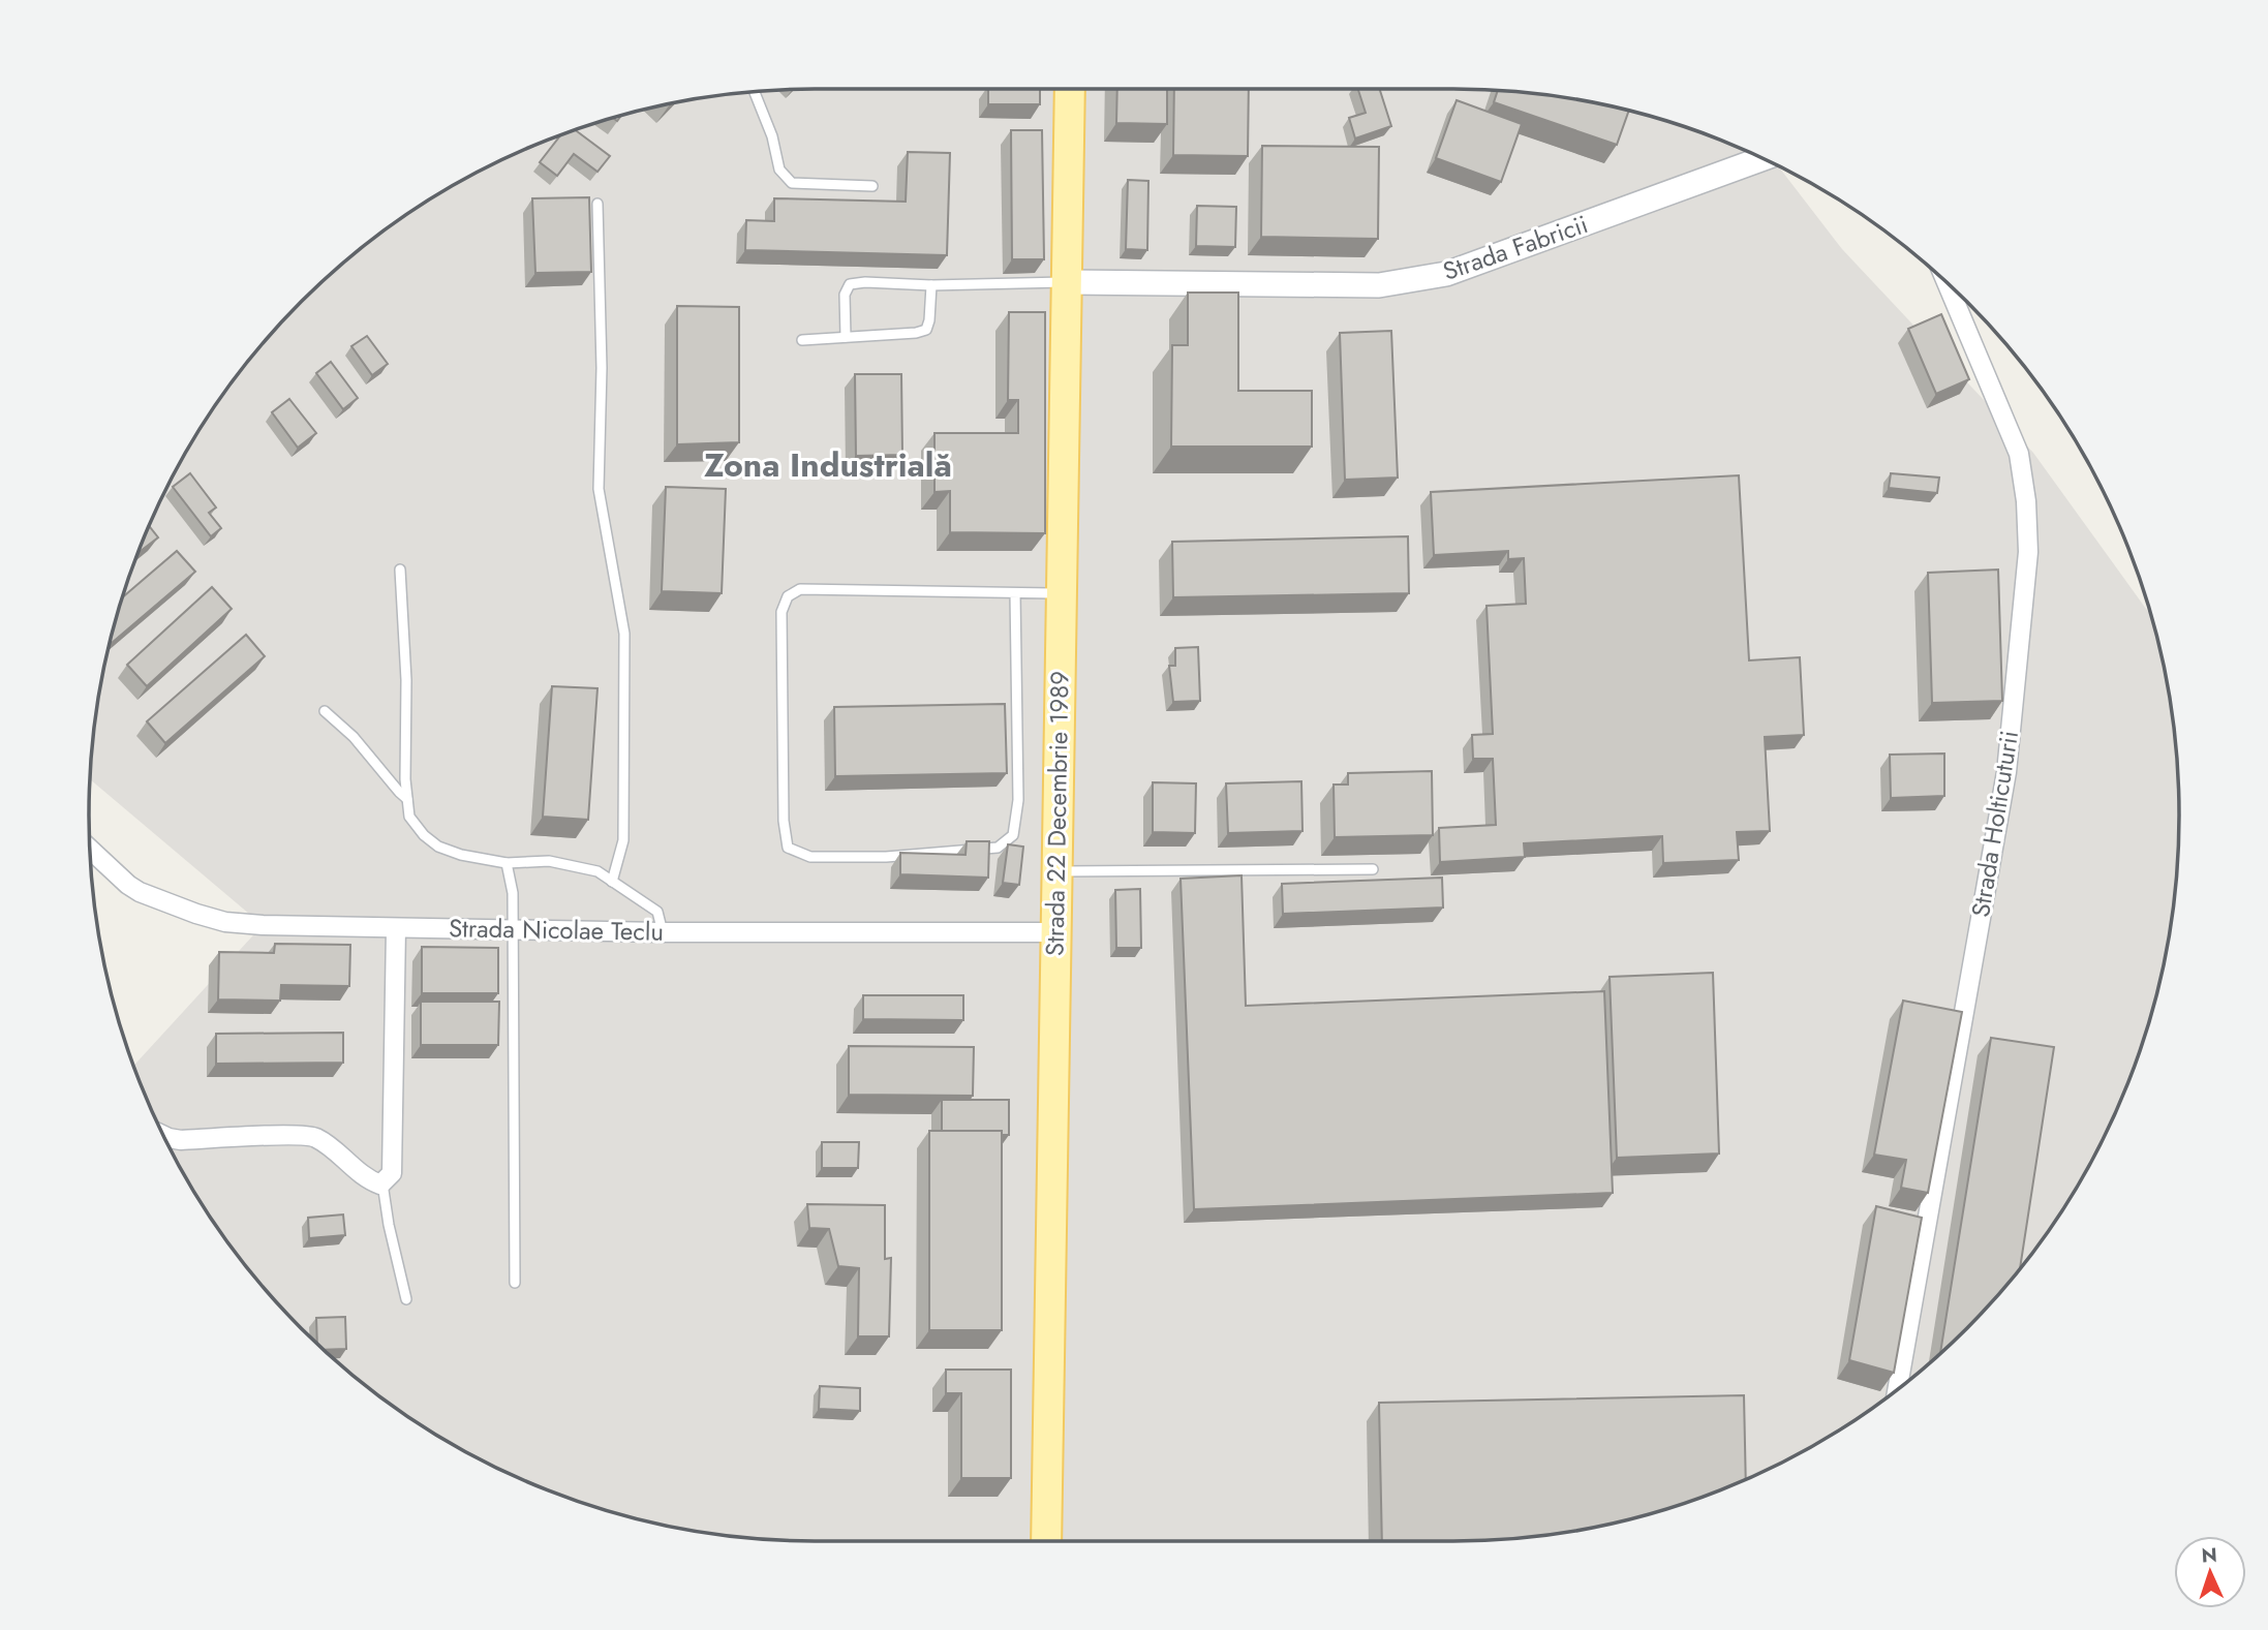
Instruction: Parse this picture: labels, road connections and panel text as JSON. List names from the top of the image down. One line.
{"streets":{"main road":["Strada 22 Decembrie 1989"],"street":["Strada Fabricii","Strada Holticuturii","Strada Nicolae Teclu"]},"crossings":[["Strada Fabricii","Strada 22 Decembrie 1989"],["Strada 22 Decembrie 1989","Strada Nicolae Teclu"]],"districts":["Zona Industrială"],"north":"top"}
